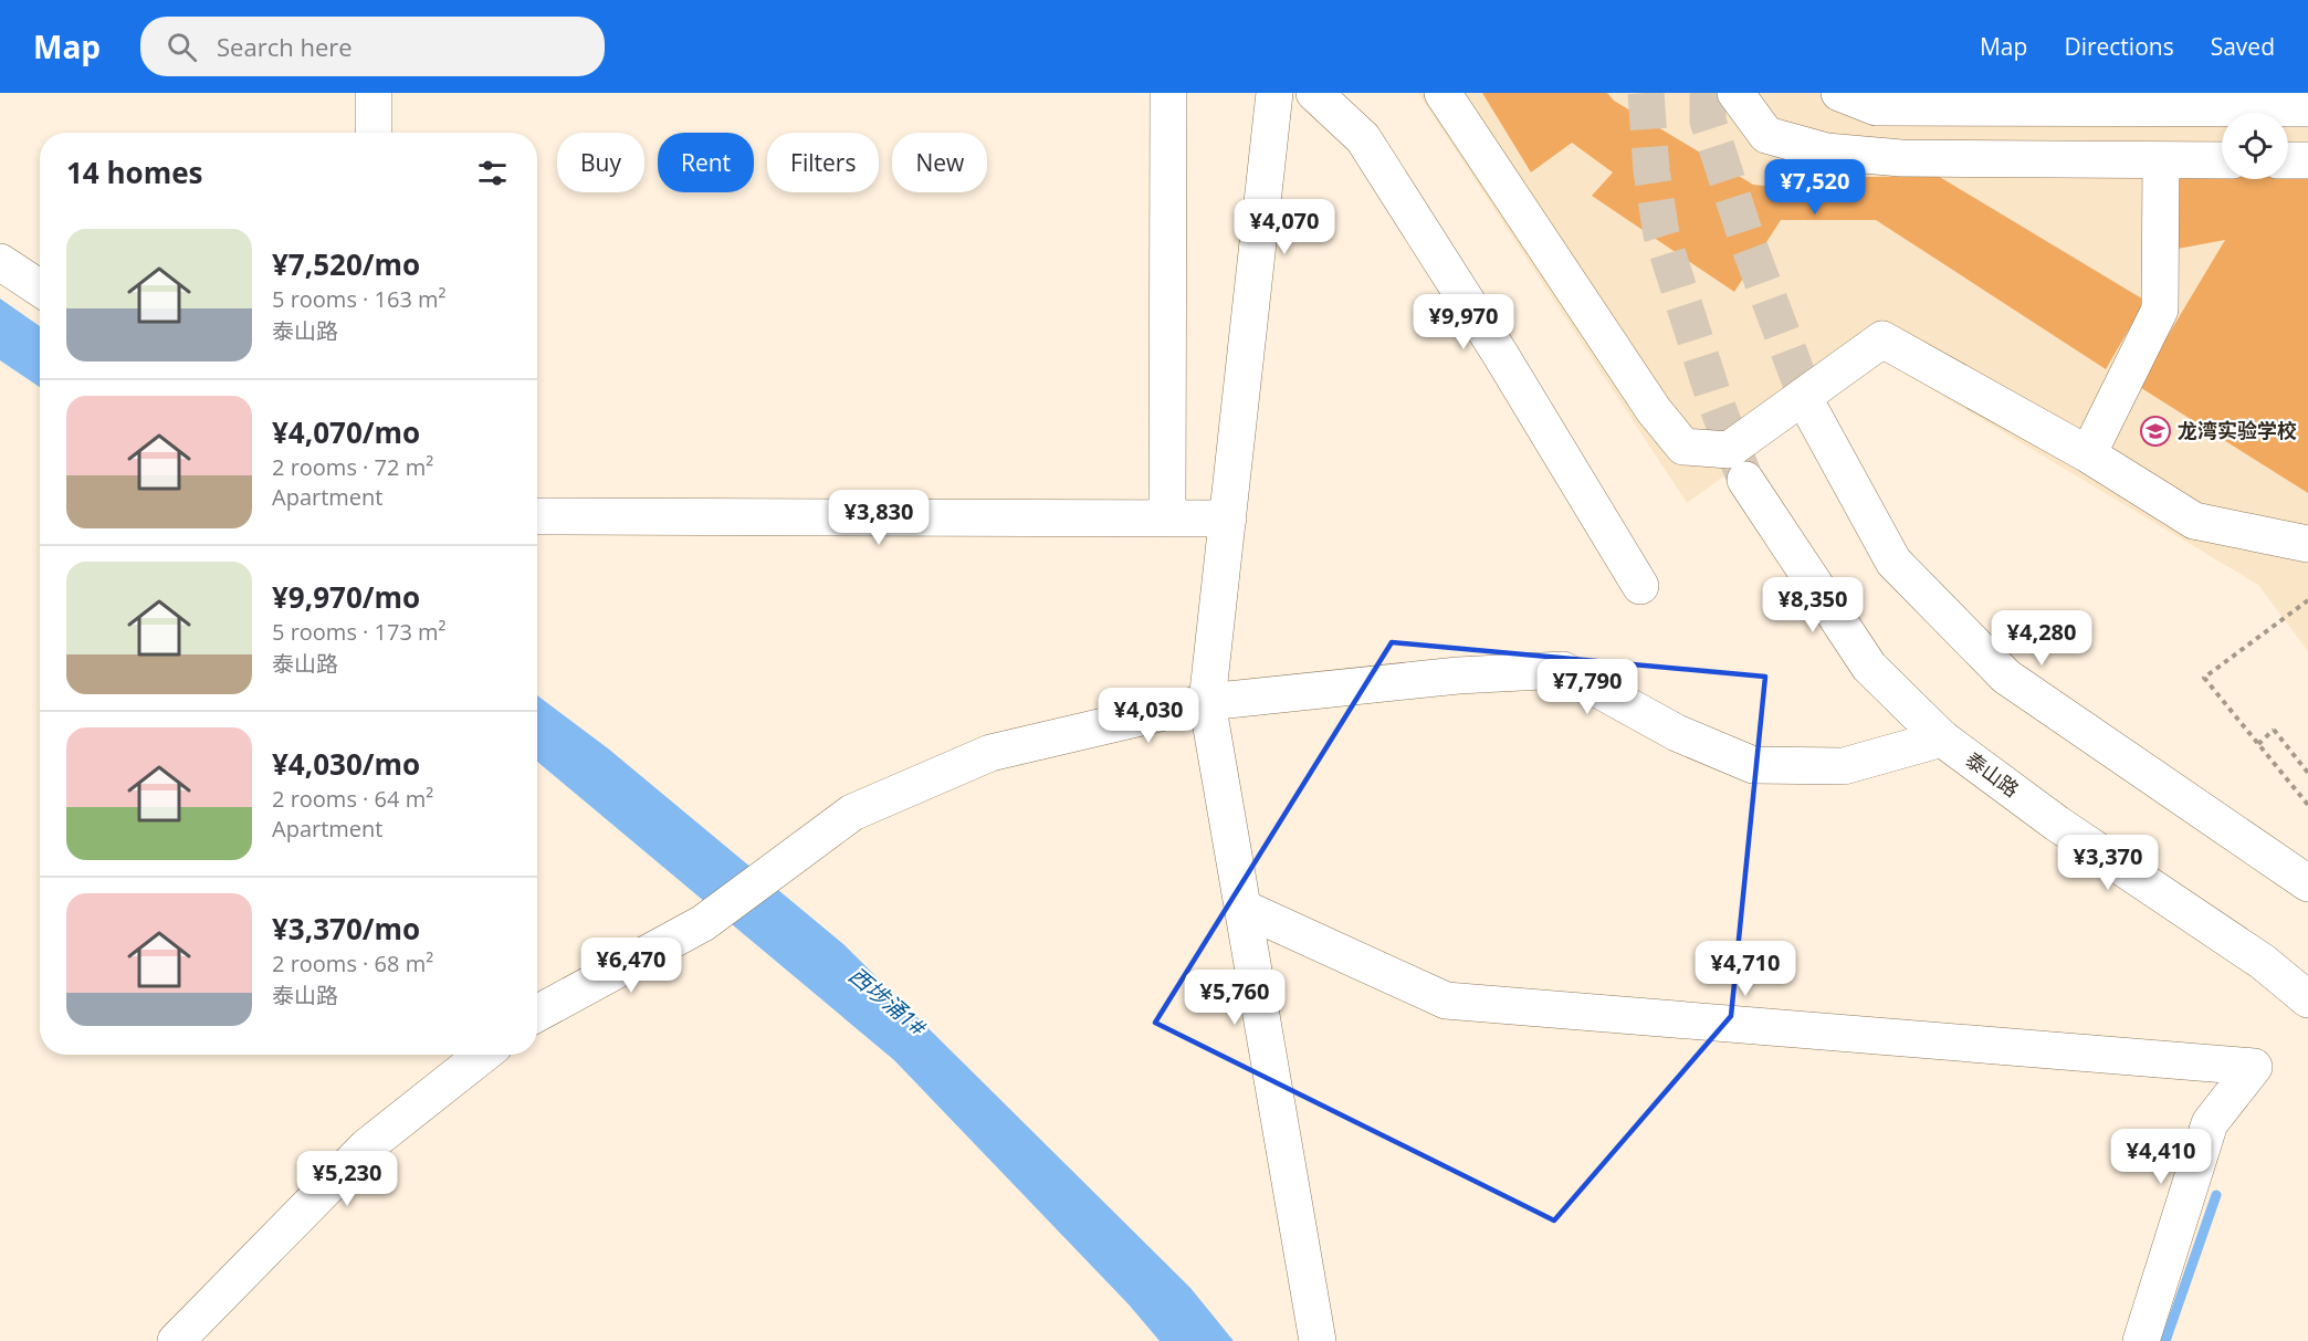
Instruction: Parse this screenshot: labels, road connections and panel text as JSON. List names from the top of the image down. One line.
{"streets":{"street":["泰山路"]},"water":["西埗涌1#"],"places":{"school or university":["龙湾实验学校"]},"page":{"header":"Map","search":"Search here","nav":["Map","Directions","Saved"],"chip":["Buy","Rent","Filters","New"],"heading":"14 homes","price":["¥7,520","¥4,070","¥9,970","¥3,830","¥8,350","¥4,280","¥7,790","¥4,030","¥3,370","¥6,470","¥4,710","¥5,760","¥4,410","¥5,230"],"list":[{"name":"¥7,520/mo","note":"5 rooms · 163 m² · 泰山路"},{"name":"¥4,070/mo","note":"2 rooms · 72 m² · Apartment"},{"name":"¥9,970/mo","note":"5 rooms · 173 m² · 泰山路"},{"name":"¥4,030/mo","note":"2 rooms · 64 m² · Apartment"},{"name":"¥3,370/mo","note":"2 rooms · 68 m² · 泰山路"}]}}
